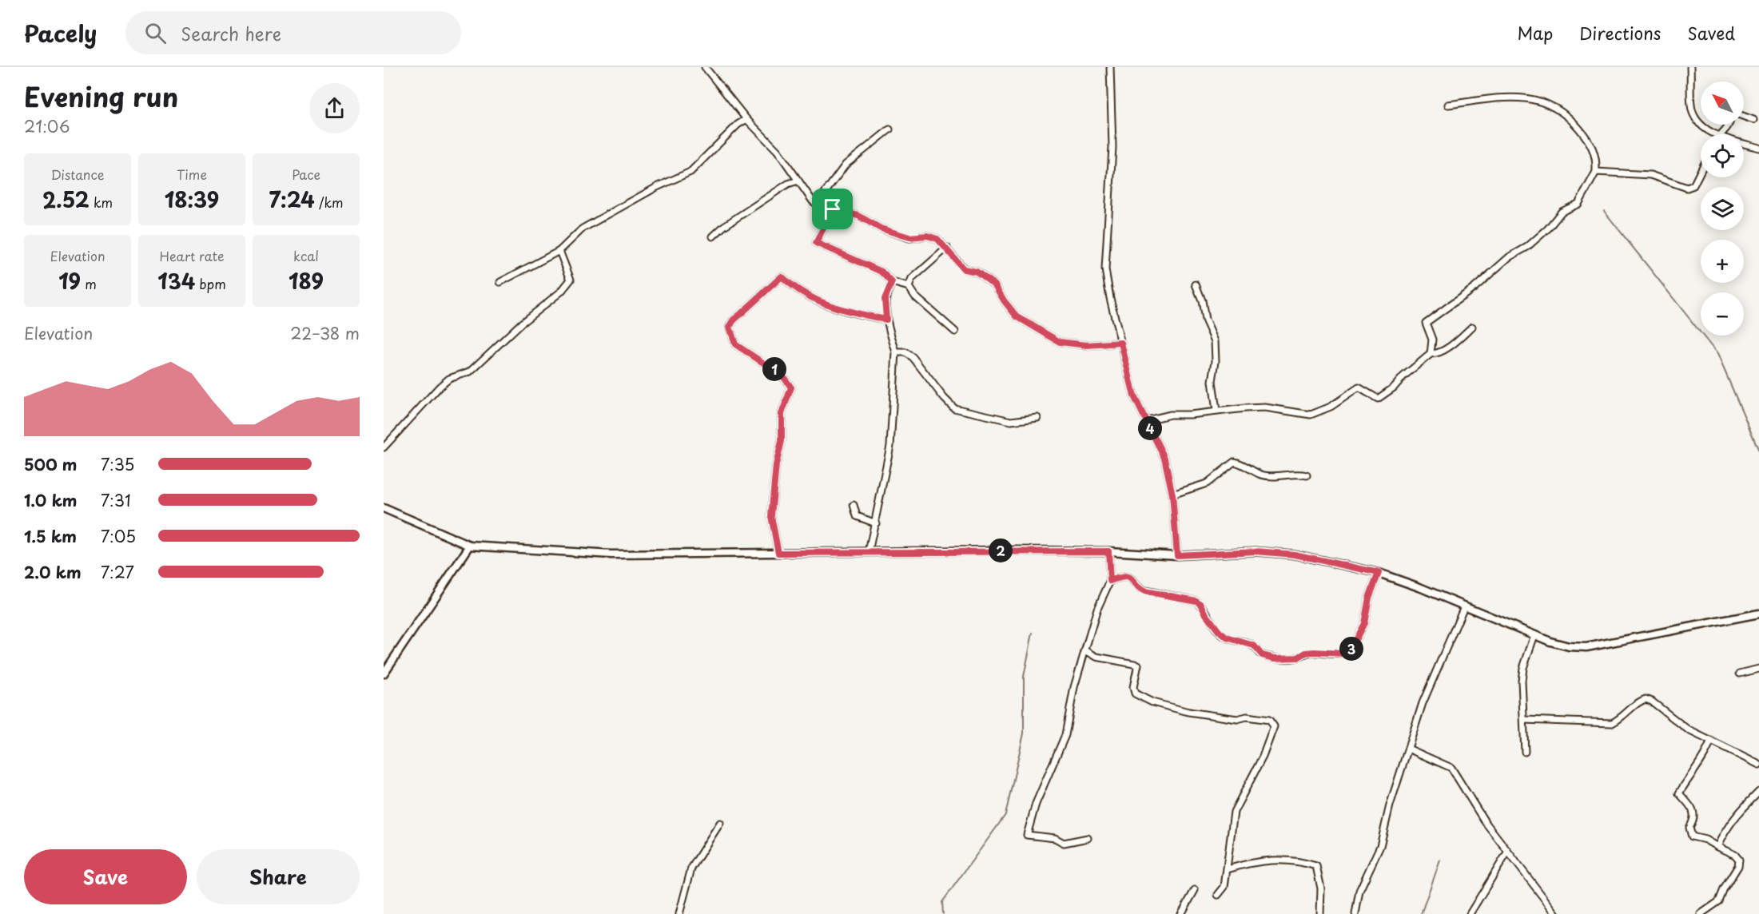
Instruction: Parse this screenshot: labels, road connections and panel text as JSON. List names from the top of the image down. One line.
{"north":"top left","page":{"header":"Pacely","search":"Search here","nav":["Map","Directions","Saved"],"heading":["Evening run","21:06"],"map_buttons":["+","−"],"stats":[["Distance","2.52 km"],["Time","18:39"],["Pace","7:24 /km"],["Elevation","19 m"],["Heart rate","134 bpm"],["kcal","189"]],"chart":["Elevation","22–38 m"],"pins":["1","4","2","3"],"list":[{"name":"500 m","note":"7:35"},{"name":"1.0 km","note":"7:31"},{"name":"1.5 km","note":"7:05"},{"name":"2.0 km","note":"7:27"}],"buttons":["Save","Share"]}}
